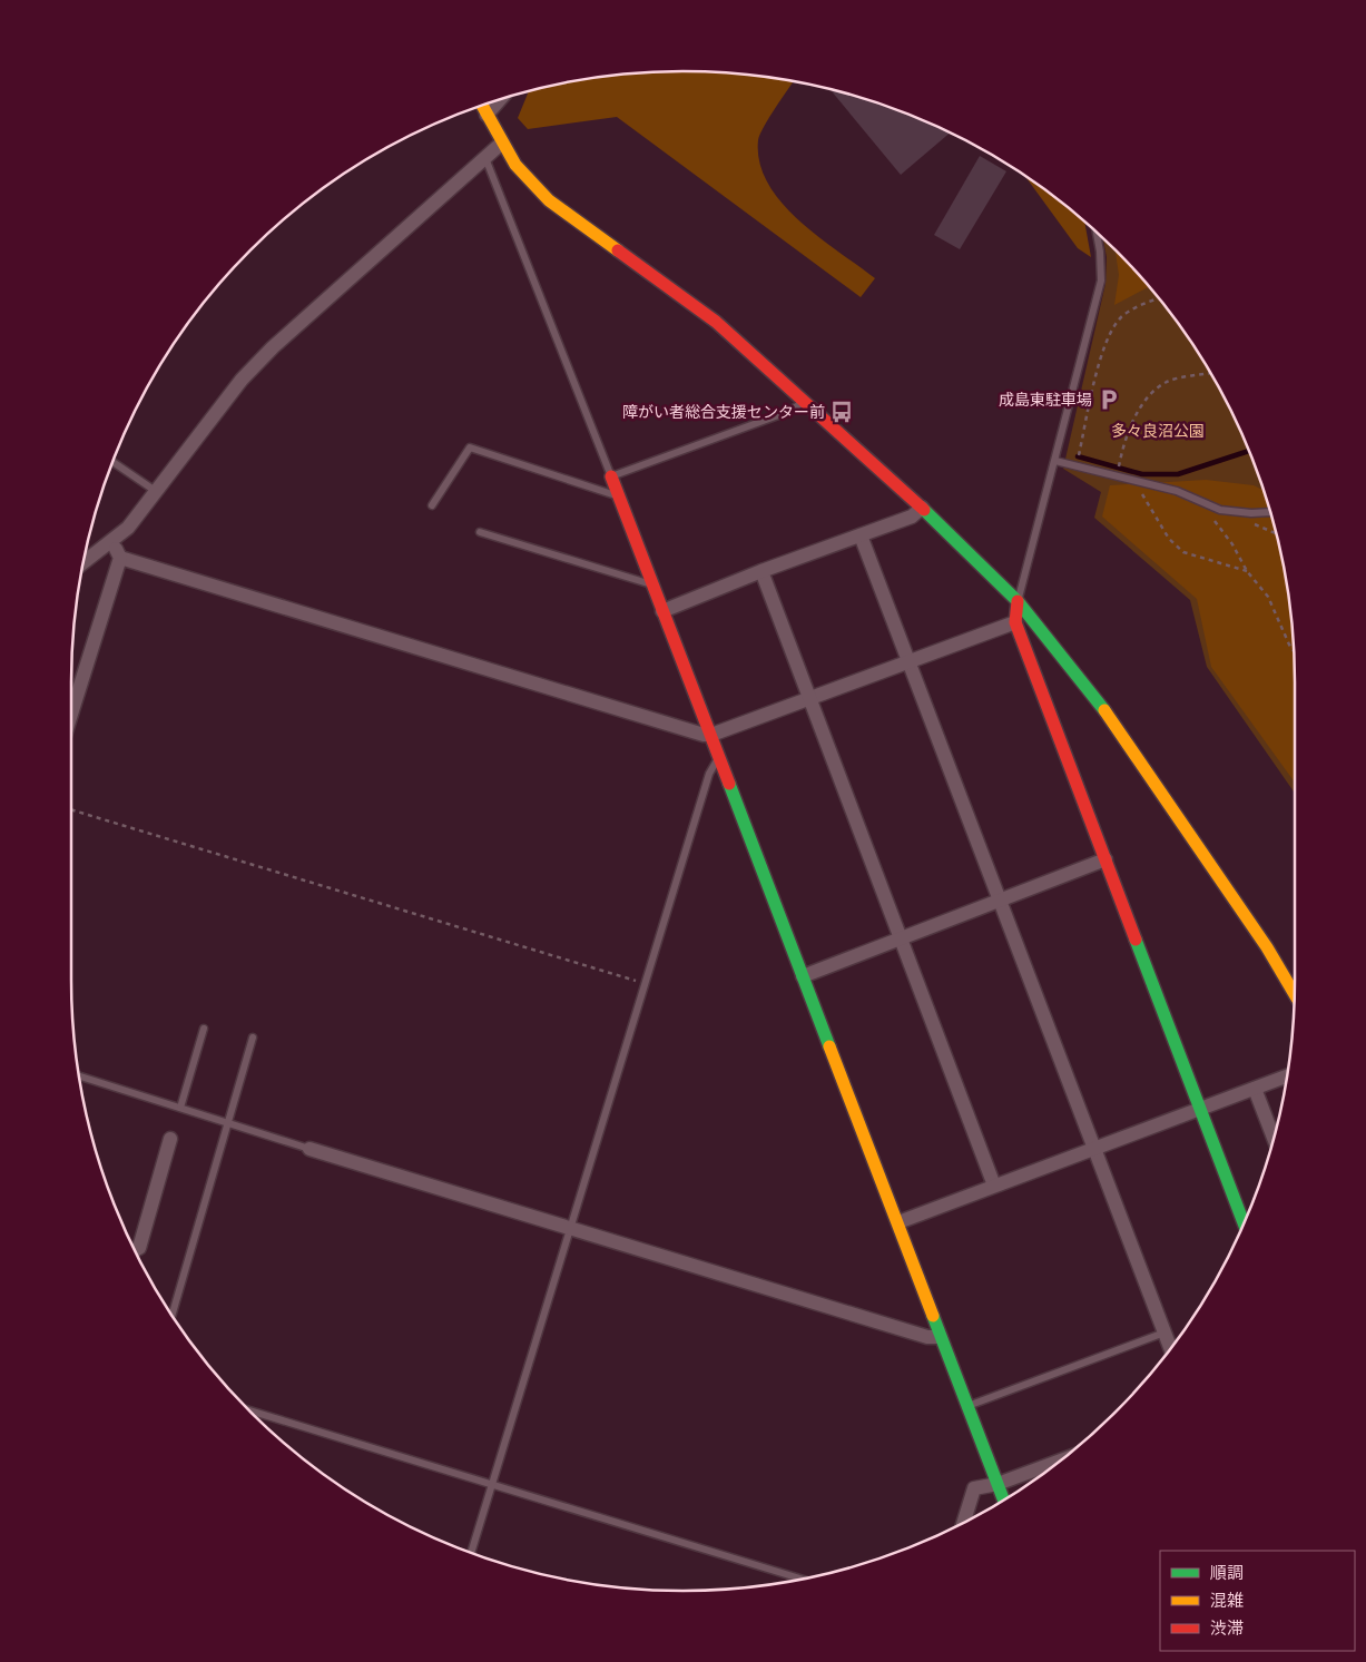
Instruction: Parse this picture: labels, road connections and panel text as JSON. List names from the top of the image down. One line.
{"parks":["多々良沼公園"],"places":{"parking":["成島東駐車場"],"bus stop":["障がい者総合支援センター前"]},"legend":["順調","混雑","渋滞"]}
